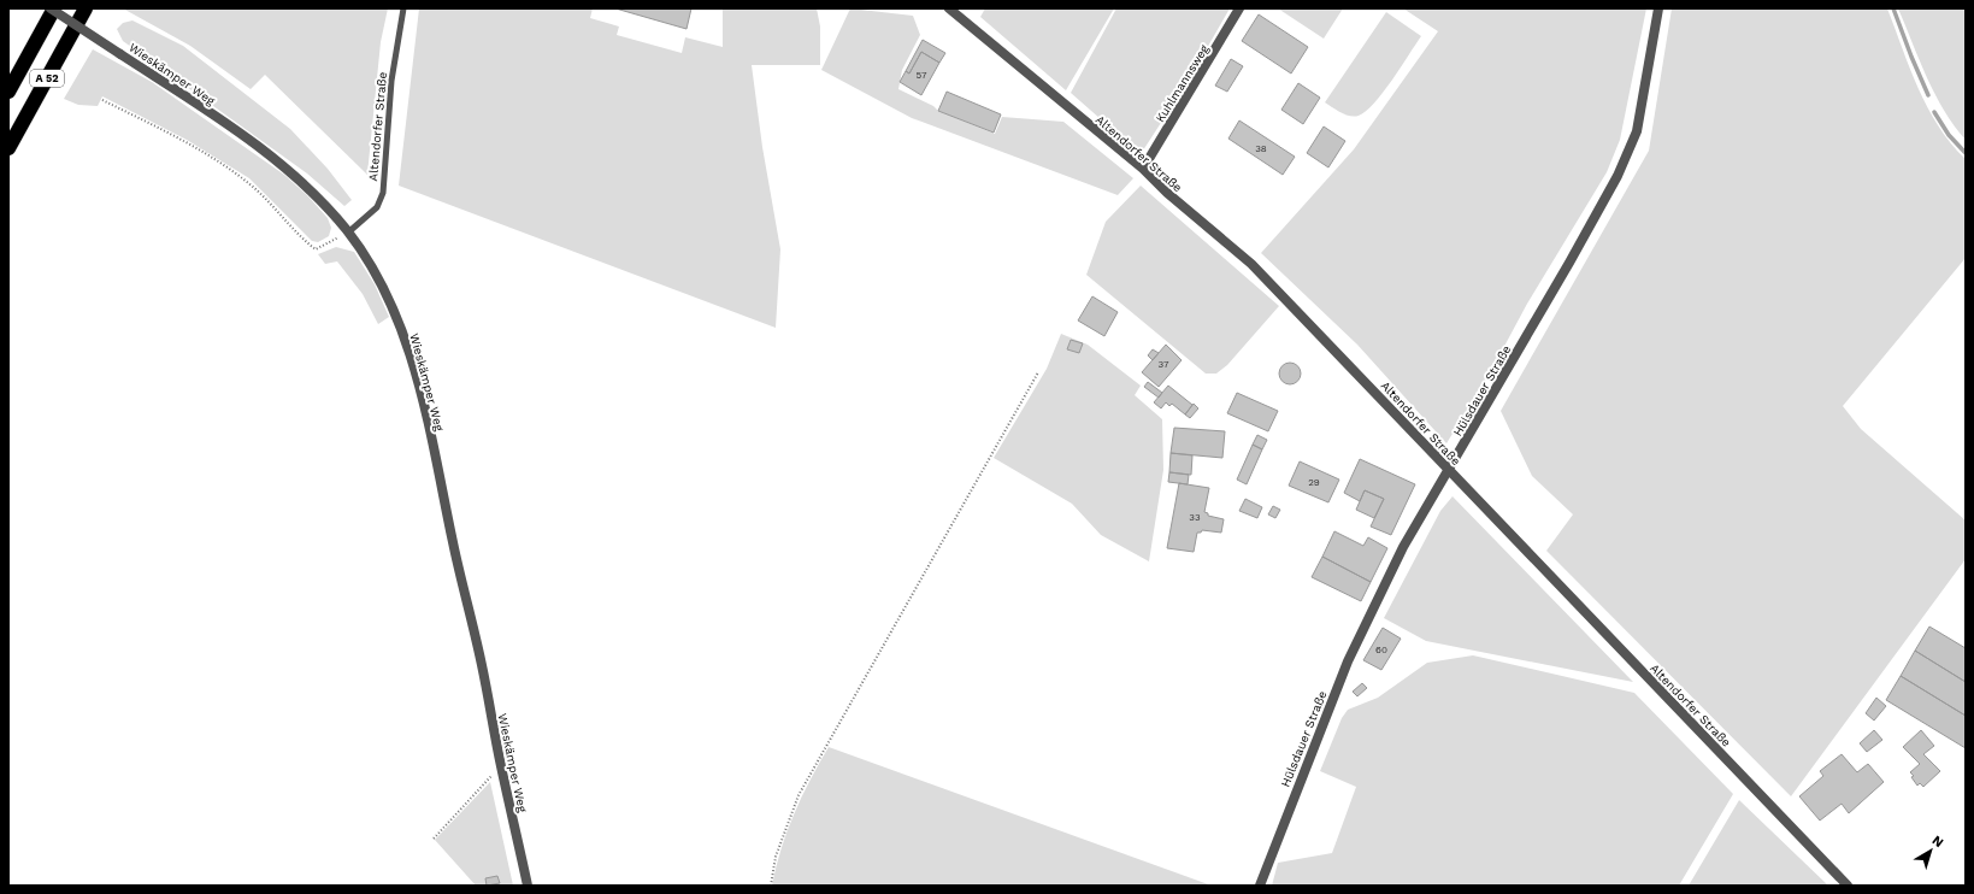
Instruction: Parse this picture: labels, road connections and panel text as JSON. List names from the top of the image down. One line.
{"streets":{"highway":["A 52"],"street":["Wieskämper Weg","Kuhlmannsweg","Altendorfer Straße","Hülsdauer Straße"]},"crossings":[["Wieskämper Weg","A 52"],["Wieskämper Weg","Altendorfer Straße"],["Kuhlmannsweg","Altendorfer Straße"],["Altendorfer Straße","Hülsdauer Straße"]],"house_numbers":["57","38","37","29","33","60"],"north":"top right"}
